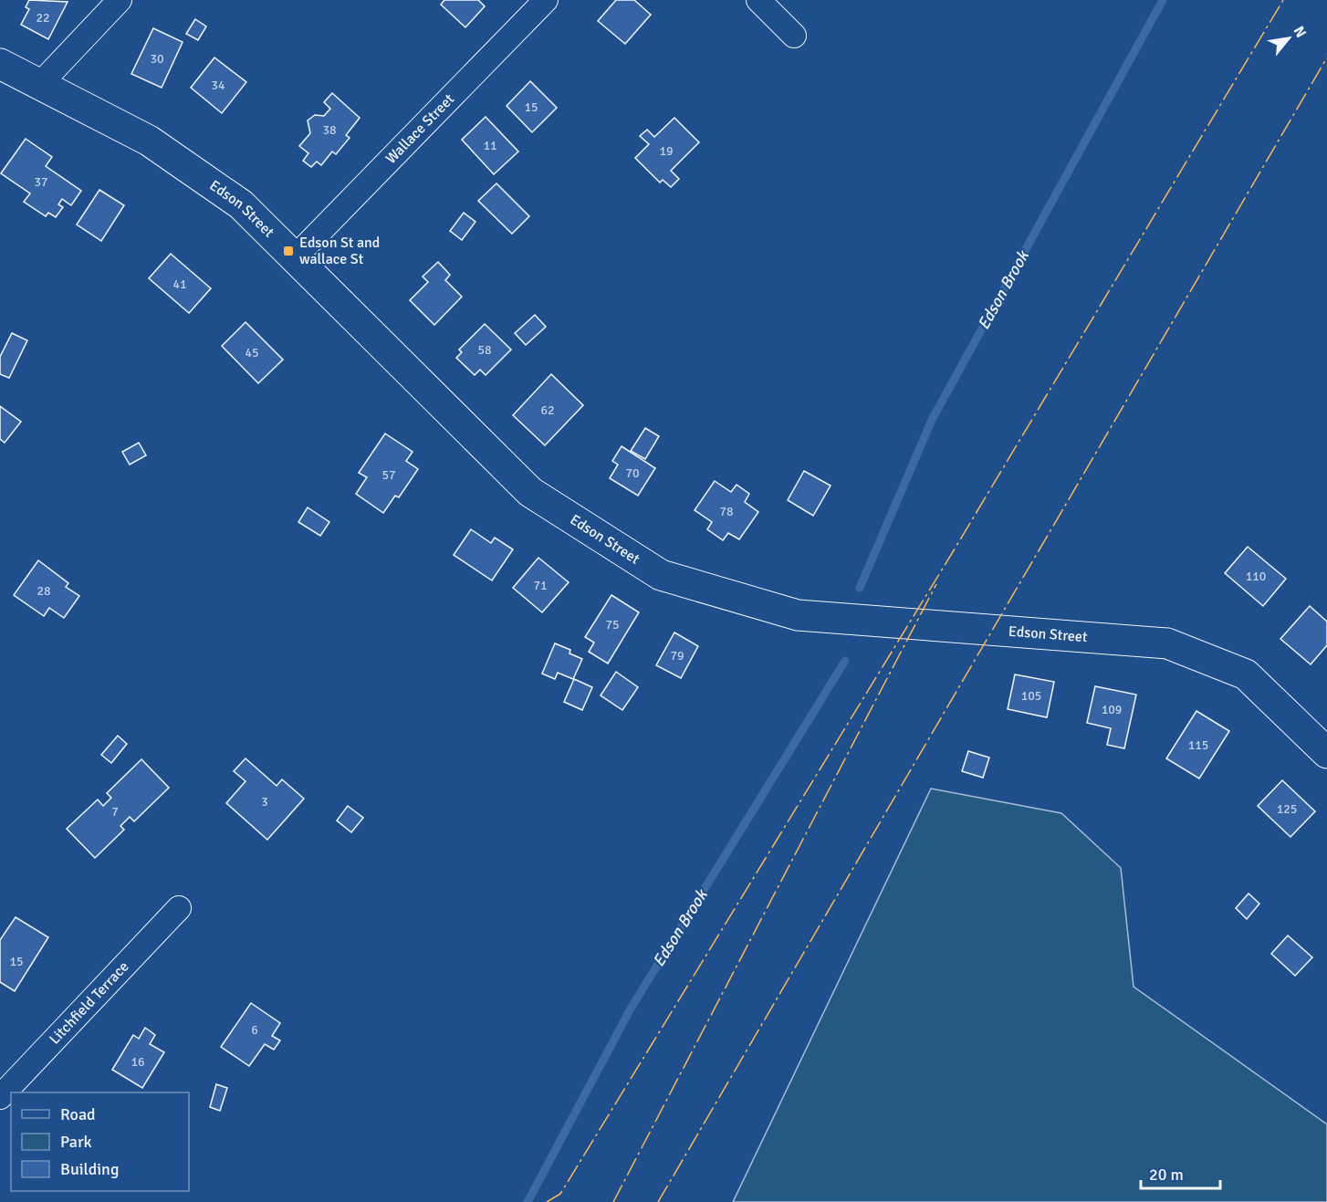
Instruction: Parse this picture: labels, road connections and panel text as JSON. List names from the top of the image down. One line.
{"streets":{"street":["Wallace Street","Edson Street","Litchfield Terrace"]},"crossings":[["Wallace Street","Edson Street"]],"water":["Edson Brook"],"places":{"transit":["Edson St and wallace St"]},"house_numbers":["22","30","34","15","38","11","19","37","41","58","45","62","70","57","78","110","71","28","75","79","105","109","115","3","125","7","15","6","16"],"legend":["Road","Park","Building"],"scale_bar":"20 m","north":"top right"}
